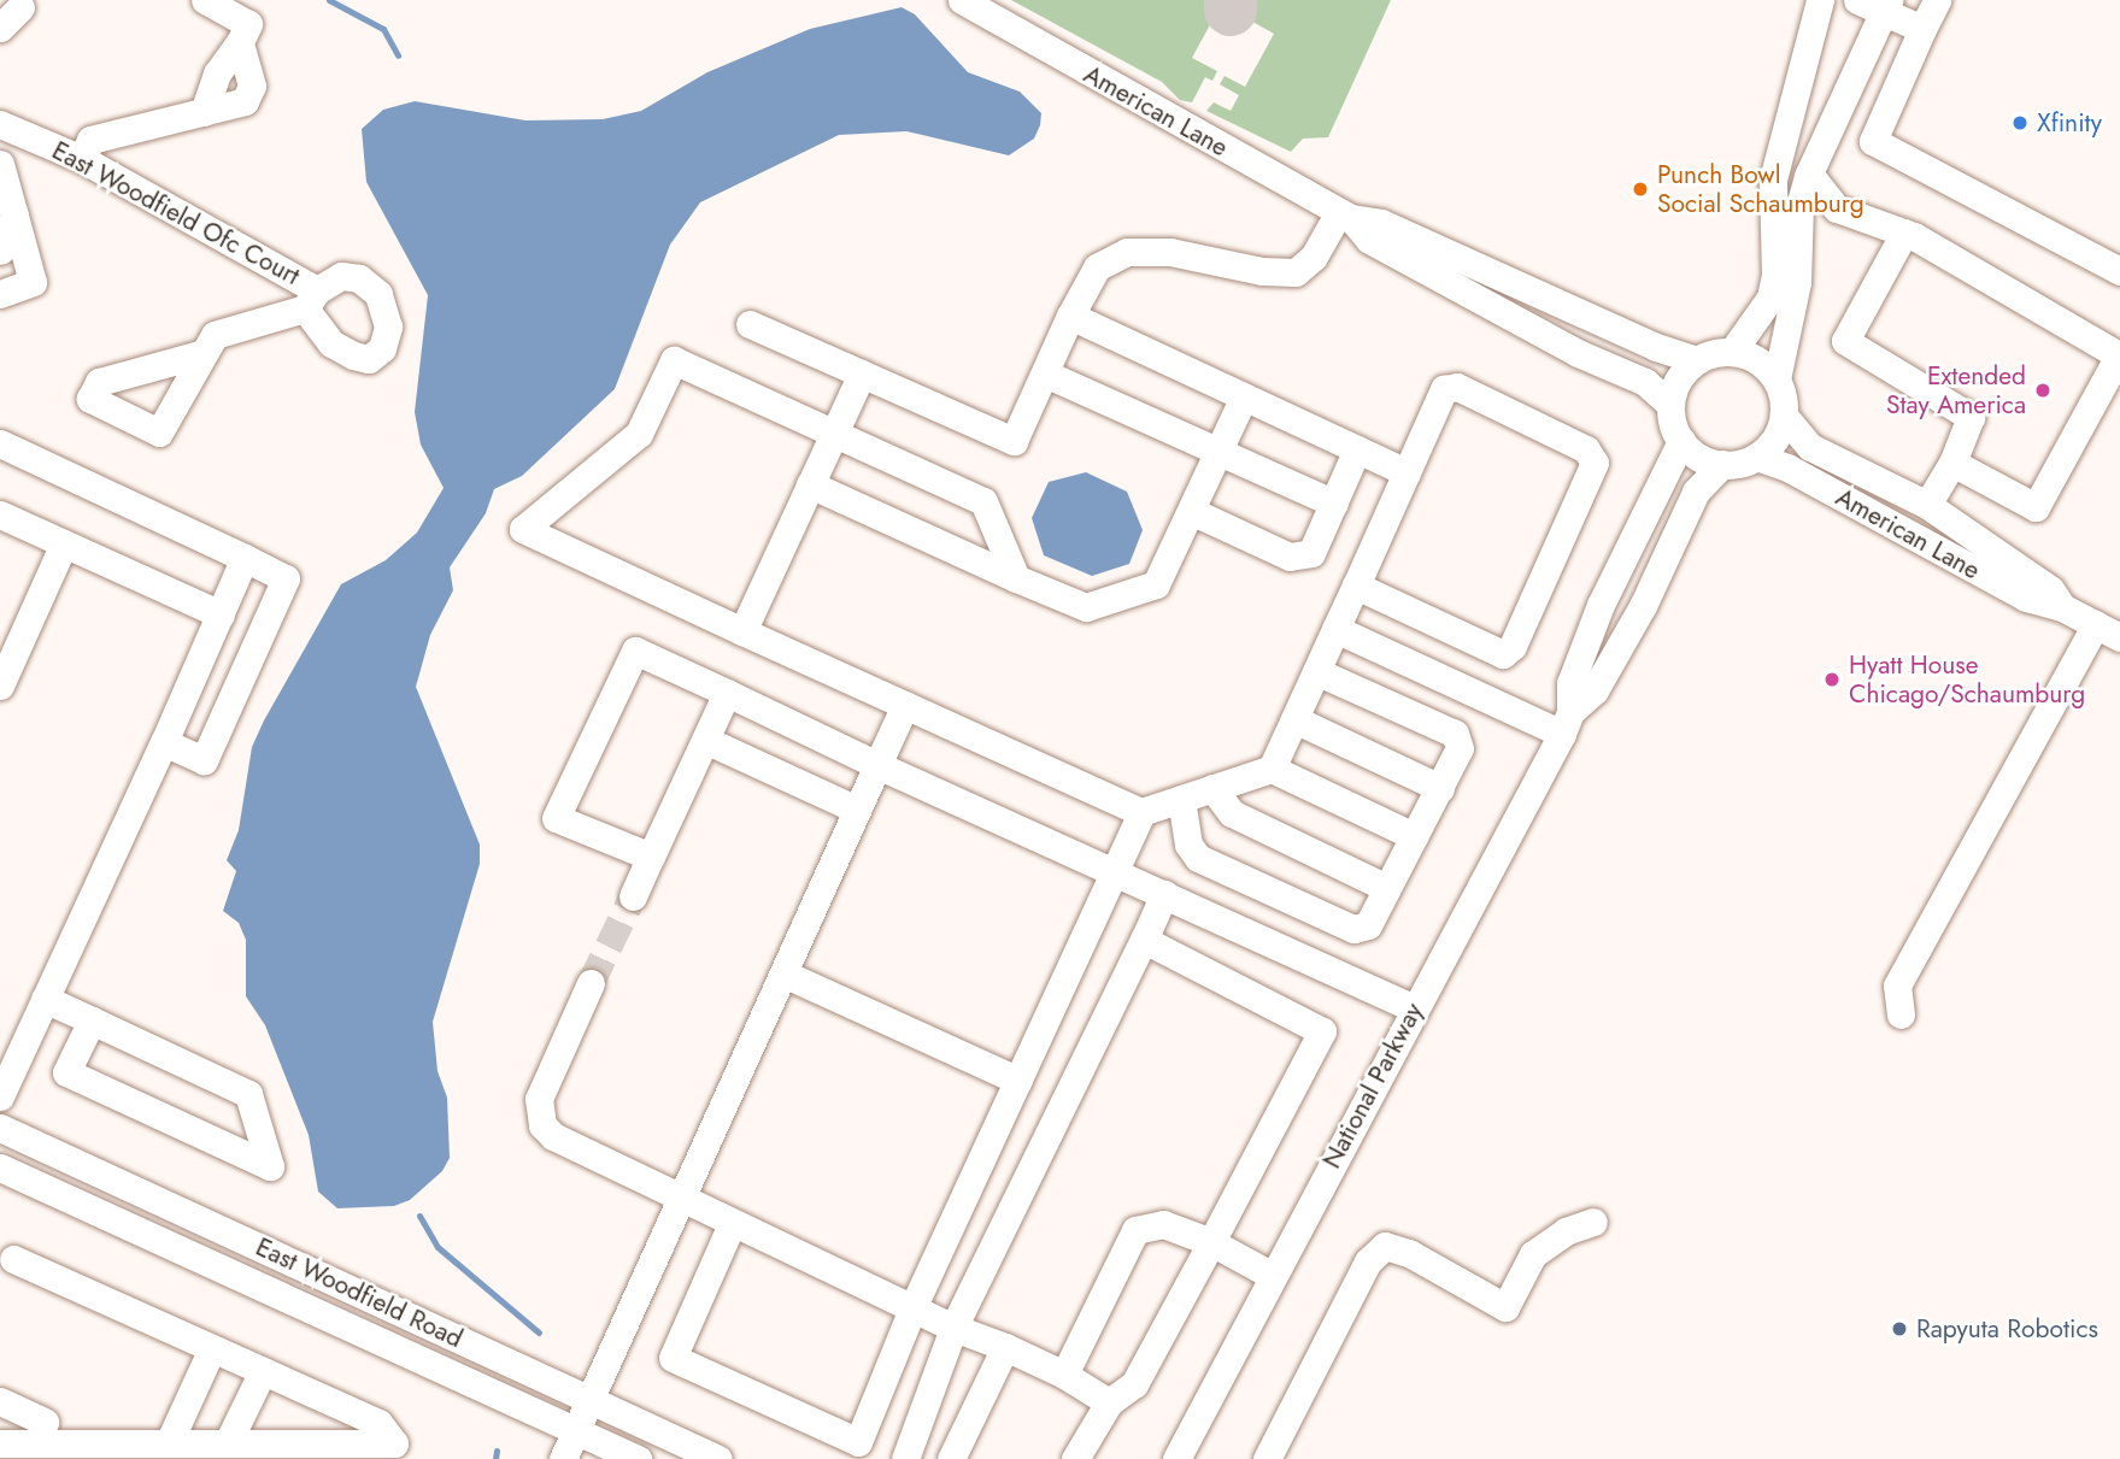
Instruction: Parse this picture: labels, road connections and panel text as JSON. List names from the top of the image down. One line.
{"streets":{"street":["American Lane","East Woodfield Ofc Court","National Parkway","East Woodfield Road"]},"crossings":[["American Lane","National Parkway"]],"places":["Xfinity","Punch Bowl Social Schaumburg","Extended Stay America","Hyatt House Chicago/Schaumburg","Rapyuta Robotics"]}
